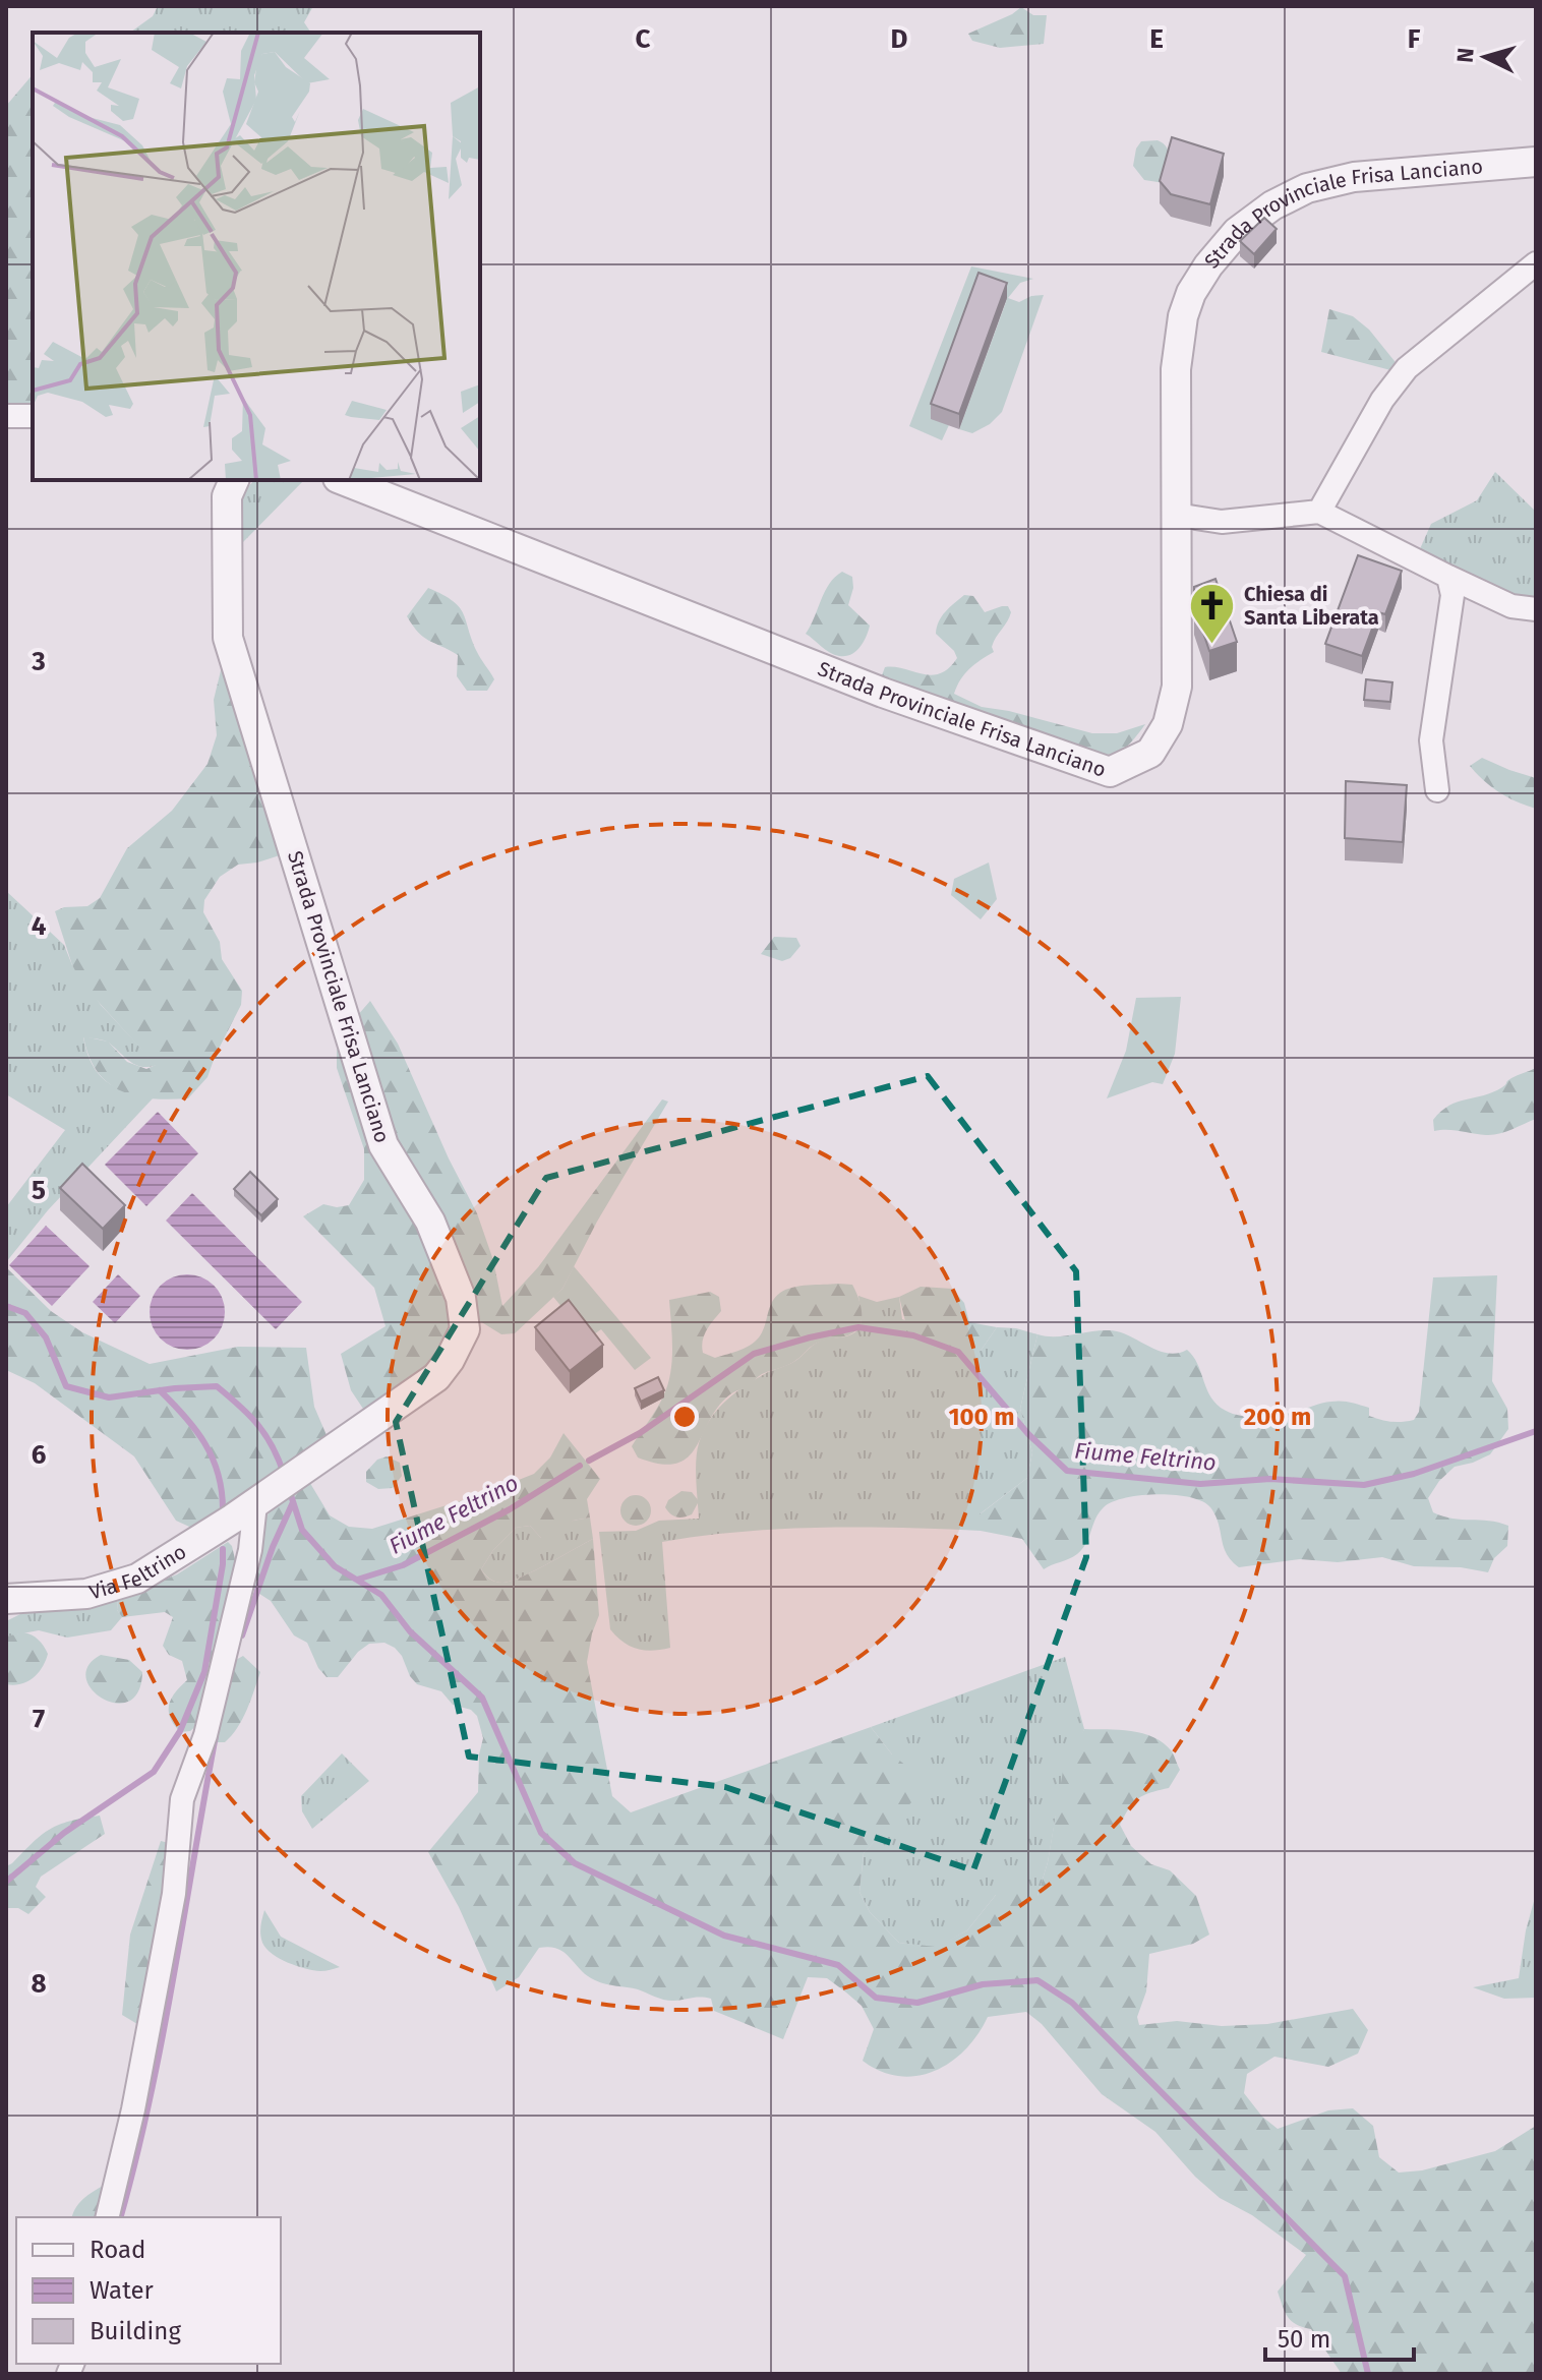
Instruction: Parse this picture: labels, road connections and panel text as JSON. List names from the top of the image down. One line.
{"streets":{"street":["Strada Provinciale Frisa Lanciano","Via Feltrino"]},"crossings":[["Strada Provinciale Frisa Lanciano","Via Feltrino"]],"water":["Fiume Feltrino"],"places":{"church":["Chiesa di Santa Liberata"]},"legend":["Road","Water","Building"],"scale_bar":"50 m","north":"left","grid":{"columns":["C","D","E","F"],"rows":["3","4","5","6","7","8"]},"rings":["100 m","200 m"]}
